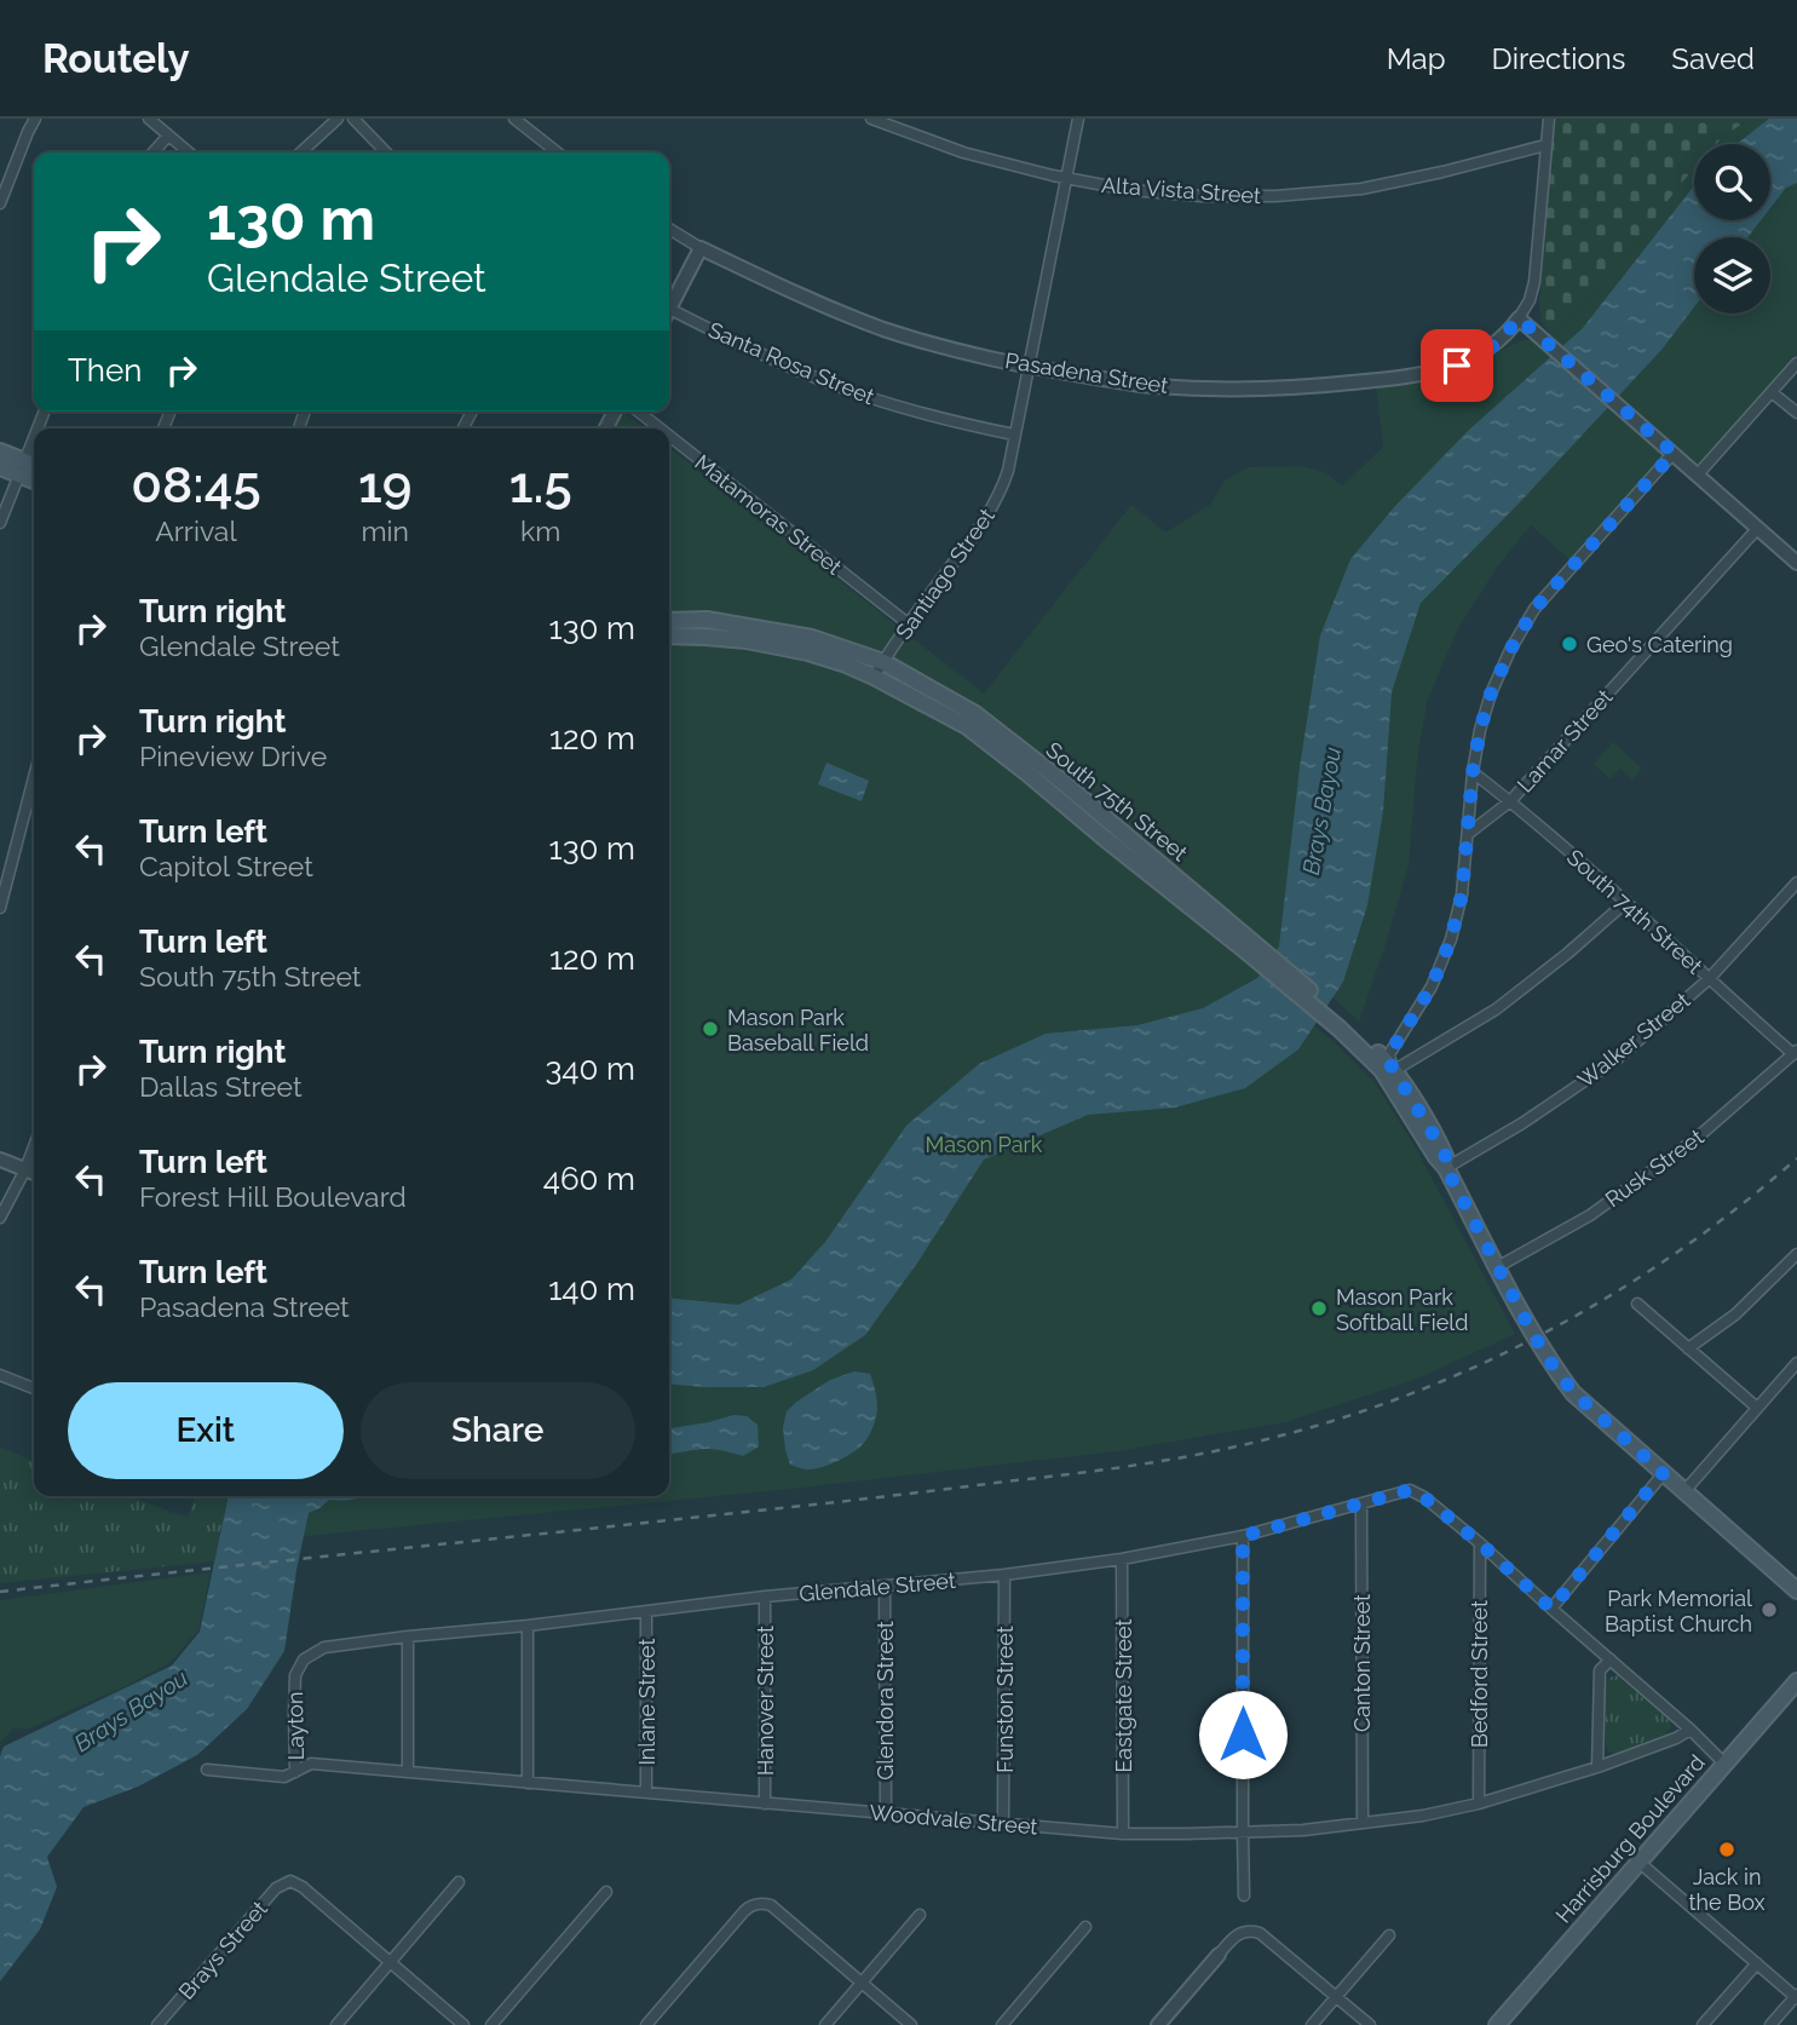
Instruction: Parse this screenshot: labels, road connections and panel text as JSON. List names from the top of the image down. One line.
{"streets":{"main road":["South 75th Street","Harrisburg Boulevard"],"street":["Alta Vista Street","Santa Rosa Street","Pasadena Street","Matamoras Street","Santiago Street","Lamar Street","South 74th Street","Walker Street","Rusk Street","Glendale Street","Canton Street","Bedford Street","Eastgate Street","Funston Street","Hanover Street","Glendora Street","Inlane Street","Layton","Woodvale Street","Brays Street"]},"crossings":[["Alta Vista Street","Santiago Street"],["Santa Rosa Street","Santiago Street"],["Pasadena Street","Santiago Street"],["Matamoras Street","Santiago Street"],["Santiago Street","South 75th Street"],["Lamar Street","South 74th Street"],["South 75th Street","Walker Street"],["South 75th Street","Rusk Street"],["South 74th Street","Walker Street"],["South 74th Street","Rusk Street"],["Glendale Street","Canton Street"],["Glendale Street","Bedford Street"],["Glendale Street","Eastgate Street"],["Glendale Street","Funston Street"],["Glendale Street","Hanover Street"],["Glendale Street","Glendora Street"],["Glendale Street","Inlane Street"],["Glendale Street","Layton"],["Canton Street","Woodvale Street"],["Bedford Street","Woodvale Street"],["Eastgate Street","Woodvale Street"],["Funston Street","Woodvale Street"],["Hanover Street","Woodvale Street"],["Glendora Street","Woodvale Street"],["Inlane Street","Woodvale Street"],["Layton","Woodvale Street"]],"water":["Brays Bayou"],"parks":["Mason Park"],"places":["Geo's Catering","Mason Park Baseball Field","Mason Park Softball Field","Park Memorial Baptist Church","Jack in the Box"],"page":{"header":"Routely","nav":["Map","Directions","Saved"],"turn":["130 m","Glendale Street"],"then":"Then","eta":["08:45","Arrival","19","min","1.5","km"],"list":[{"name":"Turn right","note":"Glendale Street","value":"130 m"},{"name":"Turn right","note":"Pineview Drive","value":"120 m"},{"name":"Turn left","note":"Capitol Street","value":"130 m"},{"name":"Turn left","note":"South 75th Street","value":"120 m"},{"name":"Turn right","note":"Dallas Street","value":"340 m"},{"name":"Turn left","note":"Forest Hill Boulevard","value":"460 m"},{"name":"Turn left","note":"Pasadena Street","value":"140 m"}],"buttons":["Exit","Share"]}}
